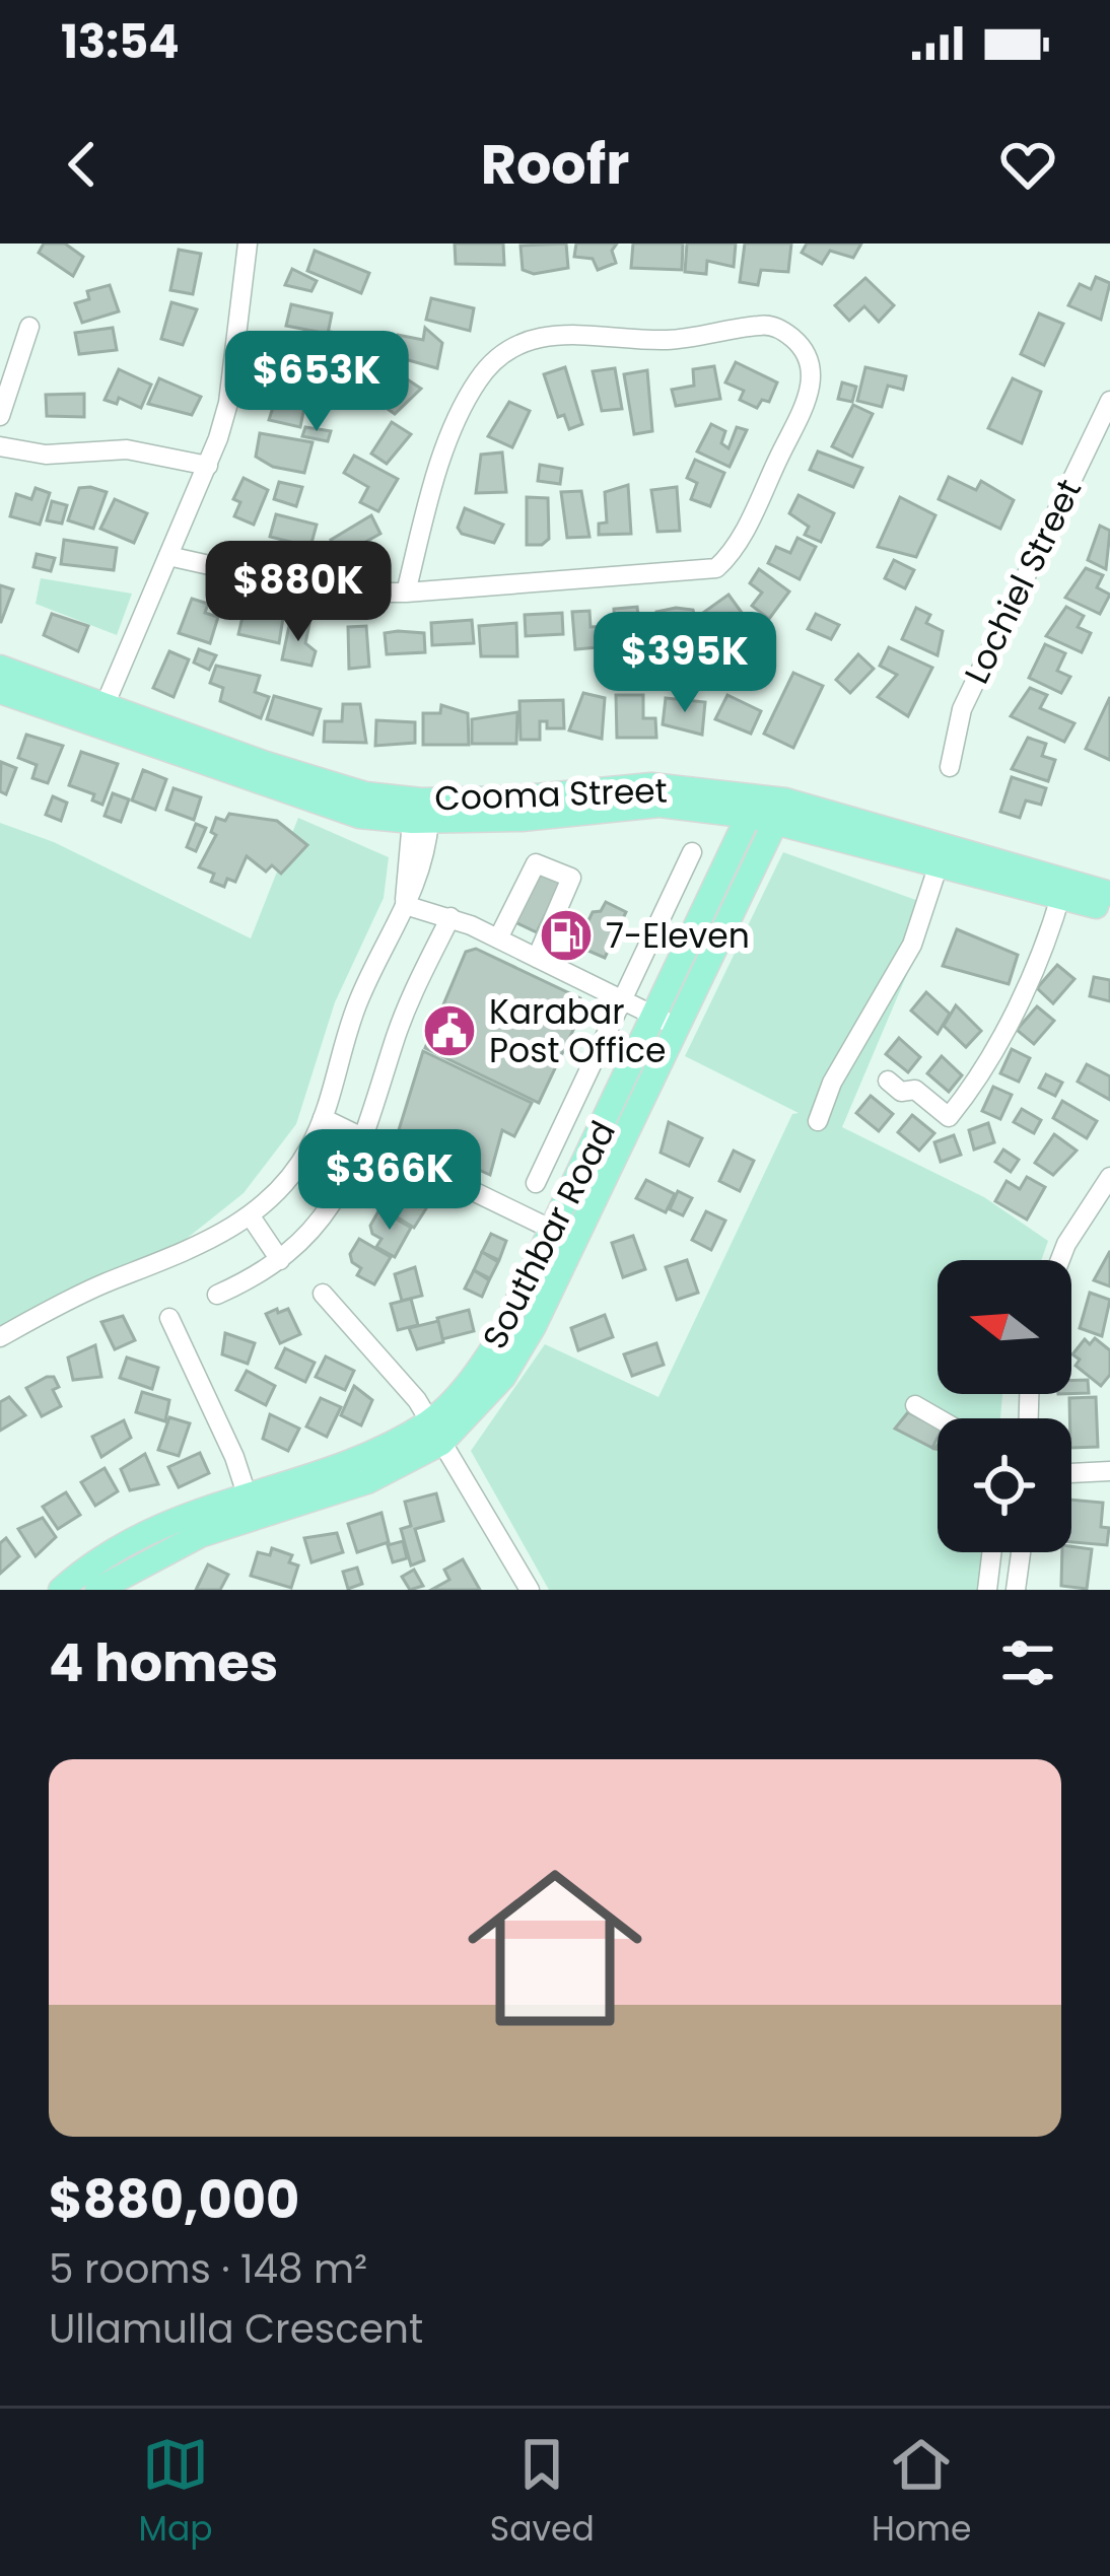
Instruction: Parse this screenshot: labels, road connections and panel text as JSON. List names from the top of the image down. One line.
{"streets":{"main road":["Cooma Street","Southbar Road"],"street":["Lochiel Street"]},"crossings":[["Cooma Street","Southbar Road"]],"places":{"fuel station":["7-Eleven"],"public building":["Karabar Post Office"]},"north":"left","page":{"status":"13:54","header":"Roofr","price":["$653K","$880K","$395K","$366K"],"heading":"4 homes","list":[{"name":"$880,000","note":"5 rooms · 148 m² · Ullamulla Crescent"}],"tabs":["Map","Saved","Home"]}}
